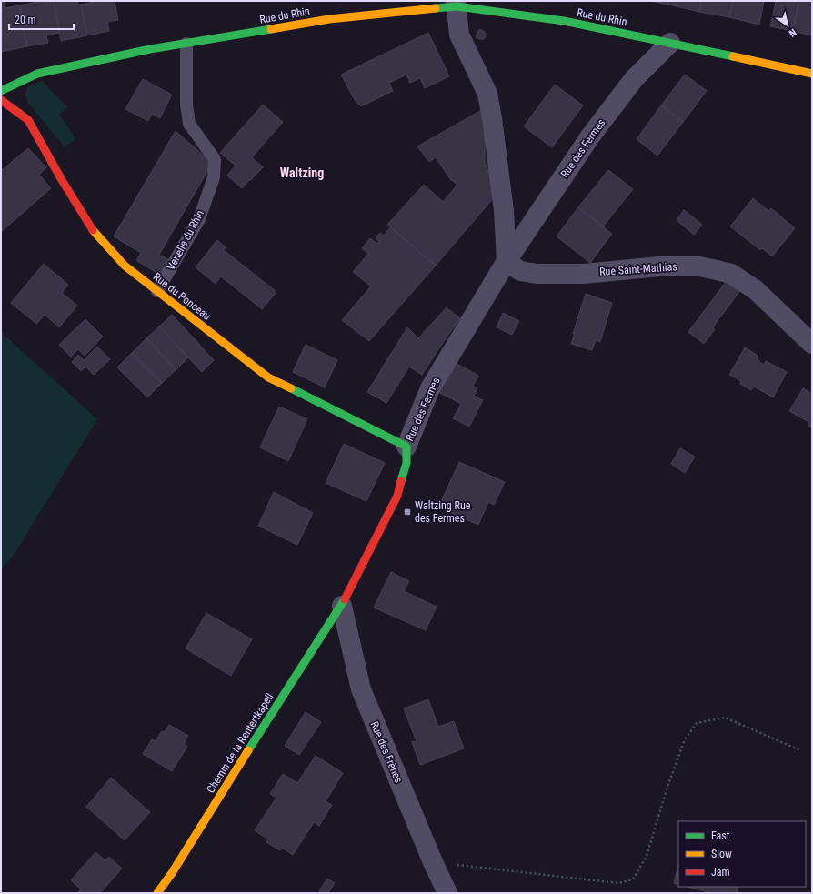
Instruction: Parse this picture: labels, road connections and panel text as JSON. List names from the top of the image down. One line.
{"streets":{"street":["Rue du Rhin","Rue des Fermes","Rue Saint-Mathias","Rue du Ponceau","Chemin de la Rentertkapell","Rue des Frênes"],"lane":["Venelle du Rhin"]},"crossings":[["Rue du Rhin","Rue des Fermes"],["Rue du Rhin","Venelle du Rhin"],["Rue des Fermes","Rue Saint-Mathias"],["Rue des Fermes","Rue du Ponceau"],["Rue des Fermes","Chemin de la Rentertkapell"],["Rue des Fermes","Rue des Frênes"],["Venelle du Rhin","Rue du Ponceau"],["Chemin de la Rentertkapell","Rue des Frênes"]],"districts":["Waltzing"],"places":{"transit":["Waltzing Rue des Fermes"]},"legend":["Fast","Slow","Jam"],"scale_bar":"20 m","north":"bottom right"}
